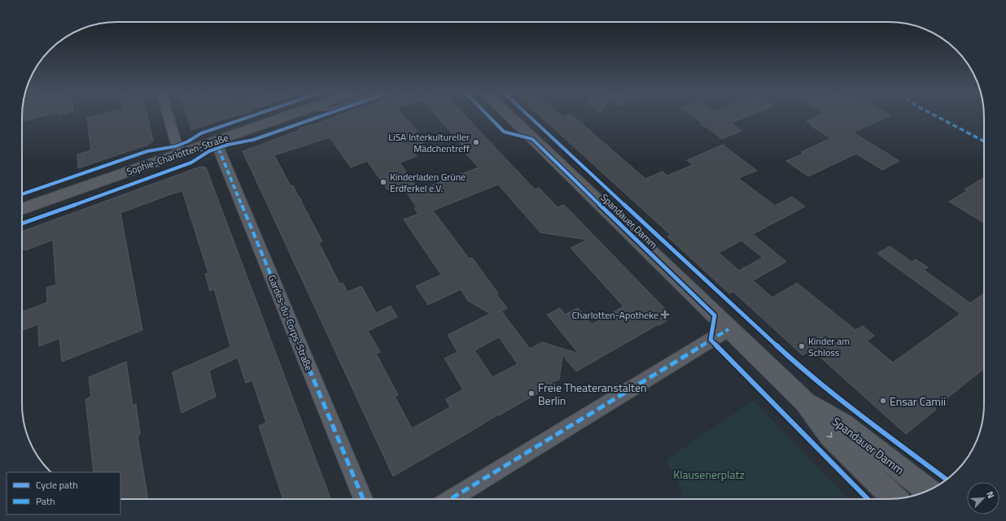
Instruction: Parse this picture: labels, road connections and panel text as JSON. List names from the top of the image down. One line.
{"streets":{"main road":["Sophie-Charlotten-Straße","Spandauer Damm"],"street":["Gardes-du-Corps-Straße"]},"crossings":[["Sophie-Charlotten-Straße","Gardes-du-Corps-Straße"]],"parks":["Klausenerplatz"],"places":{"other":["LiSA Interkultureller Mädchentreff","Kinderladen Grüne Erdferkel e.V.","Kinder am Schloss","Freie Theateranstalten Berlin","Ensar Camii"],"health":["Charlotten-Apotheke"]},"legend":["Cycle path","Path"],"north":"top right"}
